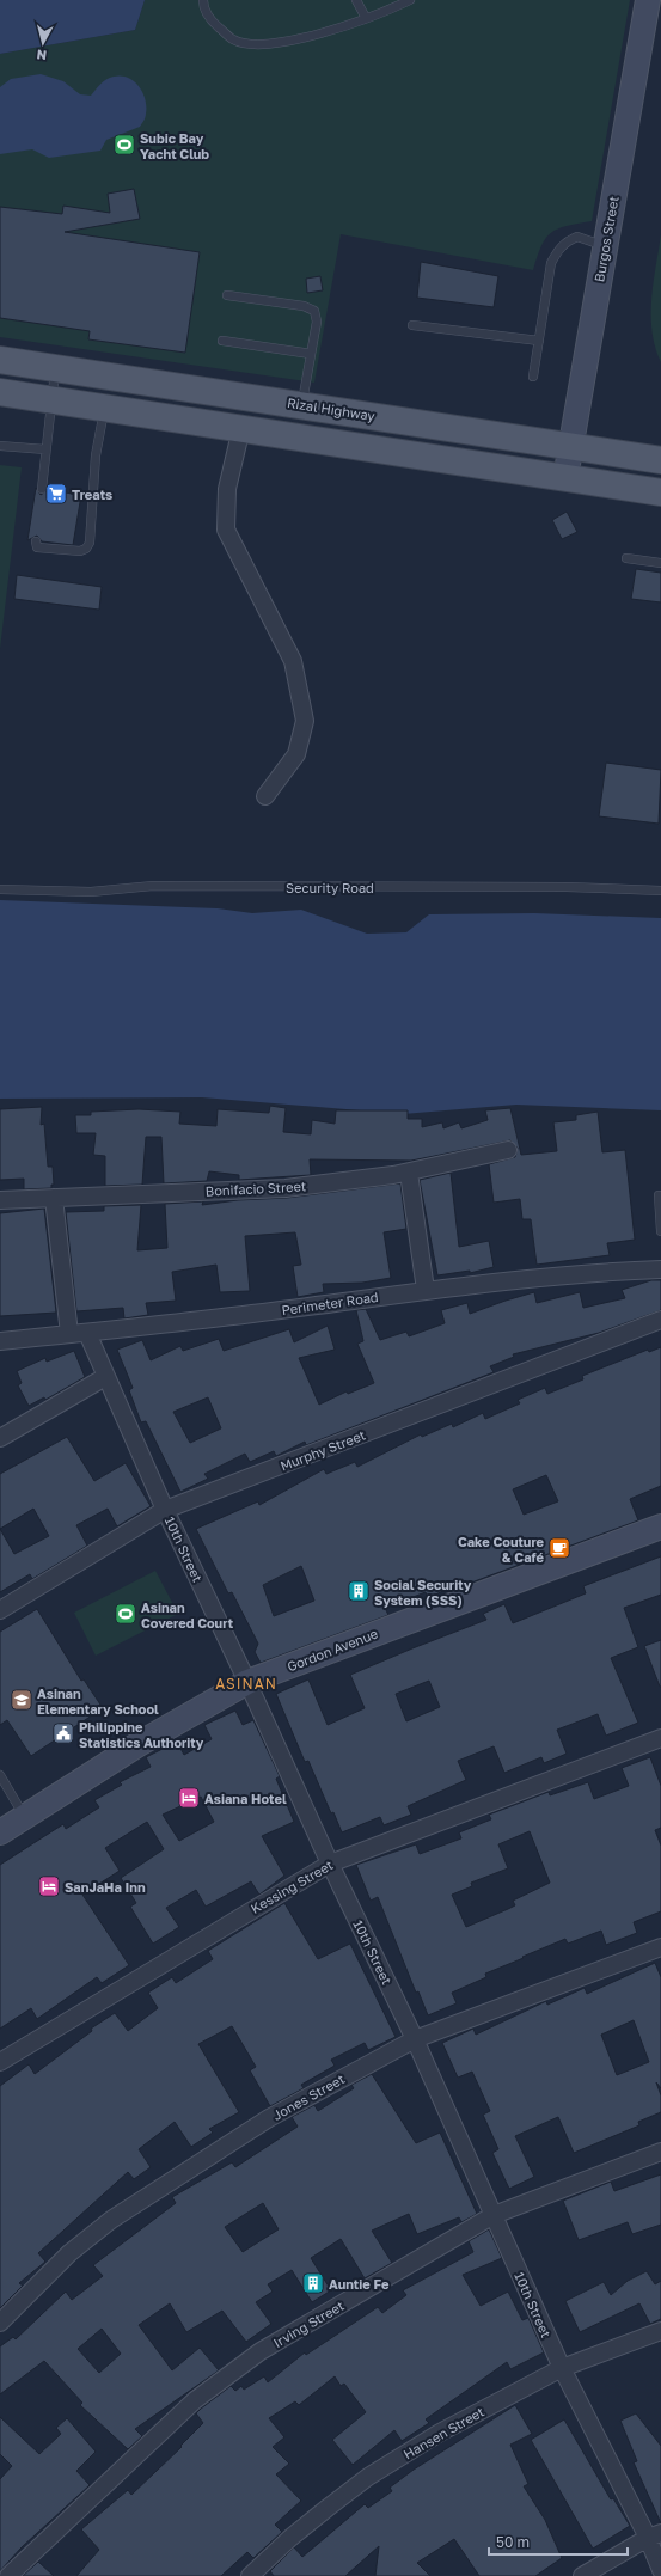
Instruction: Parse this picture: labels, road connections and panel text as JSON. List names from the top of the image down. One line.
{"streets":{"main road":["Burgos Street","Rizal Highway","Gordon Avenue"],"street":["Bonifacio Street","Perimeter Road","Murphy Street","10th Street","Kessing Street","Jones Street","Irving Street","Hansen Street"],"lane":["Security Road"]},"crossings":[["Burgos Street","Rizal Highway"],["Perimeter Road","10th Street"],["Murphy Street","10th Street"],["10th Street","Gordon Avenue"],["10th Street","Kessing Street"],["10th Street","Jones Street"],["10th Street","Irving Street"],["10th Street","Hansen Street"]],"districts":["ASINAN"],"places":{"sports":["Subic Bay Yacht Club","Asinan Covered Court"],"supermarket":["Treats"],"cafe":["Cake Couture & Café"],"building":["Social Security System (SSS)","Auntie Fe"],"school or university":["Asinan Elementary School"],"public building":["Philippine Statistics Authority"],"hotel":["Asiana Hotel","SanJaHa Inn"]},"scale_bar":"50 m","north":"bottom"}
